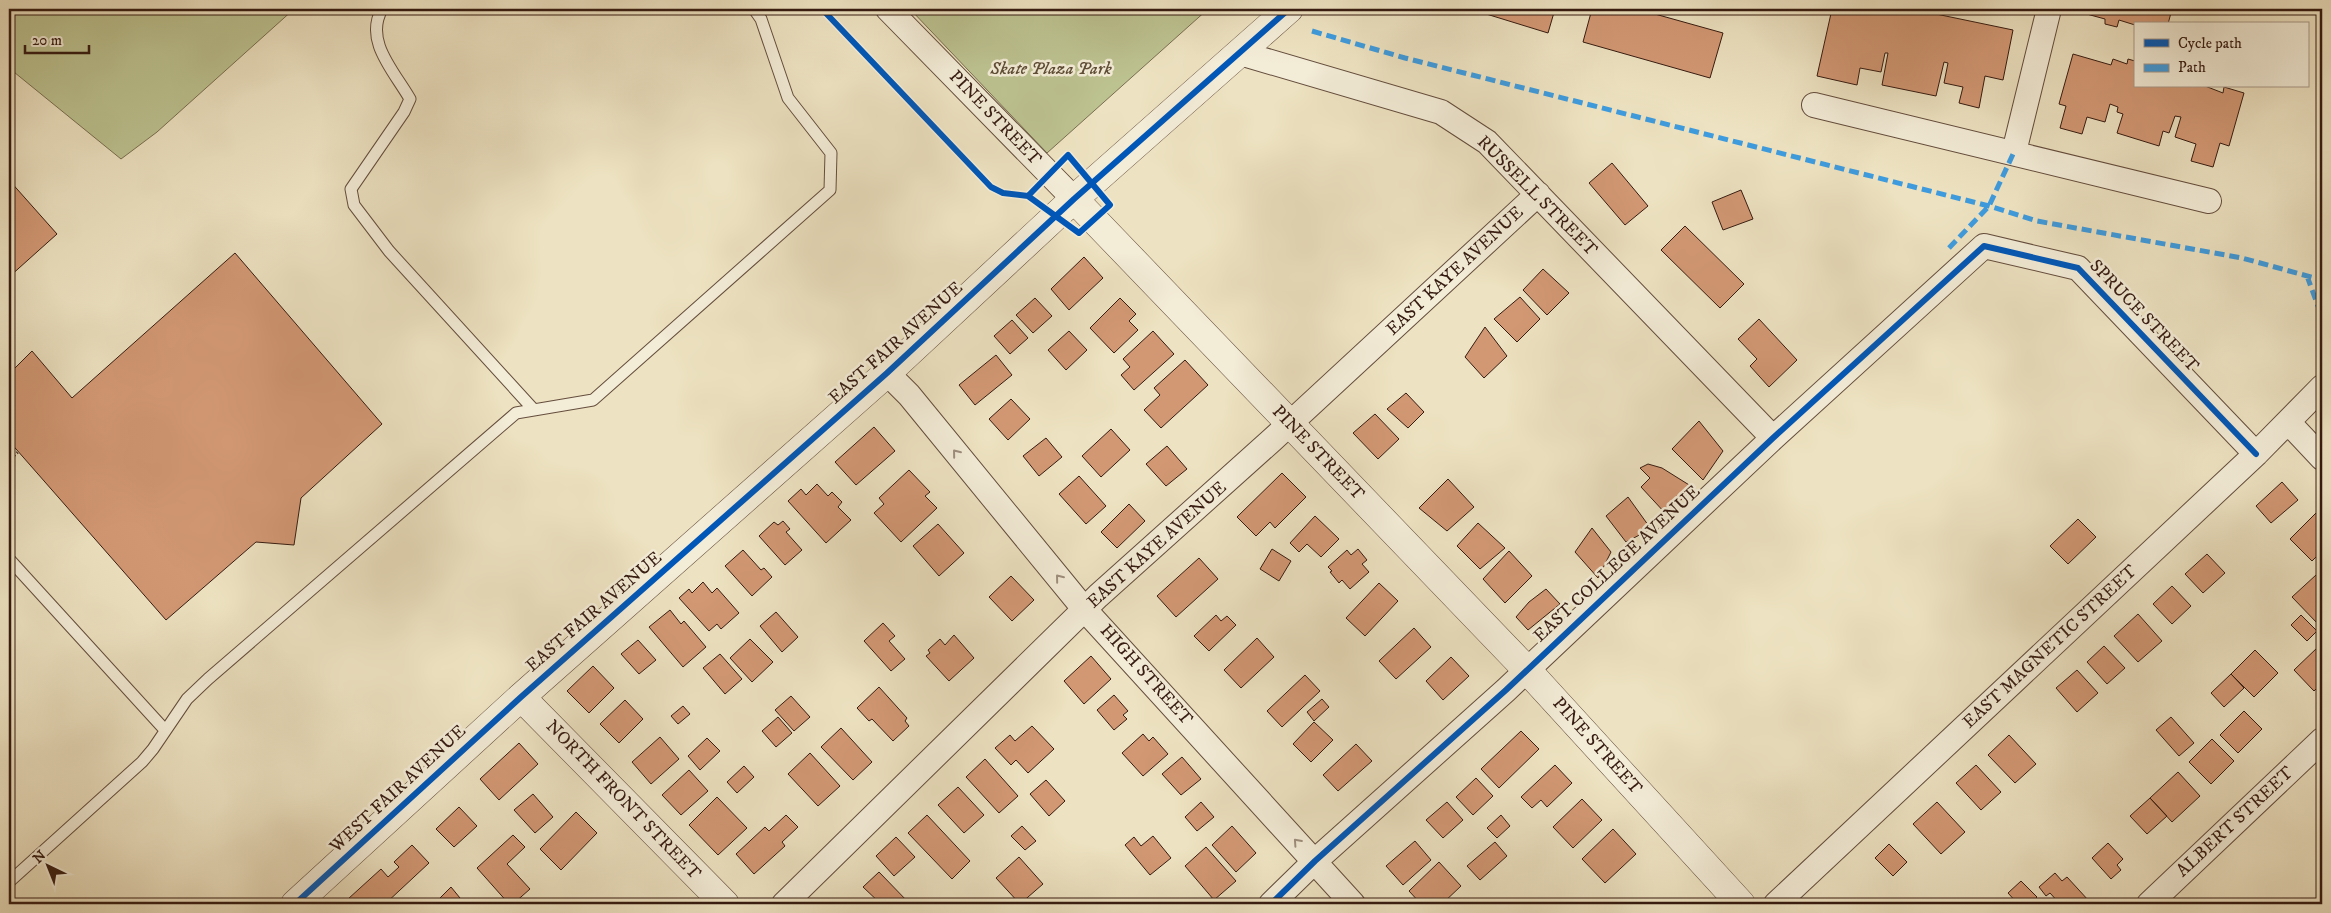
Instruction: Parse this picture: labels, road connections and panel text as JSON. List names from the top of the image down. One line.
{"streets":{"street":["PINE STREET","RUSSELL STREET","EAST KAYE AVENUE","SPRUCE STREET","EAST FAIR AVENUE","EAST COLLEGE AVENUE","EAST MAGNETIC STREET","HIGH STREET","WEST FAIR AVENUE","NORTH FRONT STREET","ALBERT STREET"]},"crossings":[["PINE STREET","EAST KAYE AVENUE"],["PINE STREET","EAST FAIR AVENUE"],["PINE STREET","EAST COLLEGE AVENUE"],["RUSSELL STREET","EAST KAYE AVENUE"],["RUSSELL STREET","EAST FAIR AVENUE"],["RUSSELL STREET","EAST COLLEGE AVENUE"],["EAST KAYE AVENUE","HIGH STREET"],["SPRUCE STREET","EAST COLLEGE AVENUE"],["SPRUCE STREET","EAST MAGNETIC STREET"],["EAST FAIR AVENUE","HIGH STREET"],["EAST FAIR AVENUE","WEST FAIR AVENUE"],["EAST FAIR AVENUE","NORTH FRONT STREET"],["EAST COLLEGE AVENUE","HIGH STREET"],["WEST FAIR AVENUE","NORTH FRONT STREET"]],"one_way":["HIGH STREET"],"parks":["Skate Plaza Park"],"legend":["Cycle path","Path"],"scale_bar":"20 m","north":"top left"}
